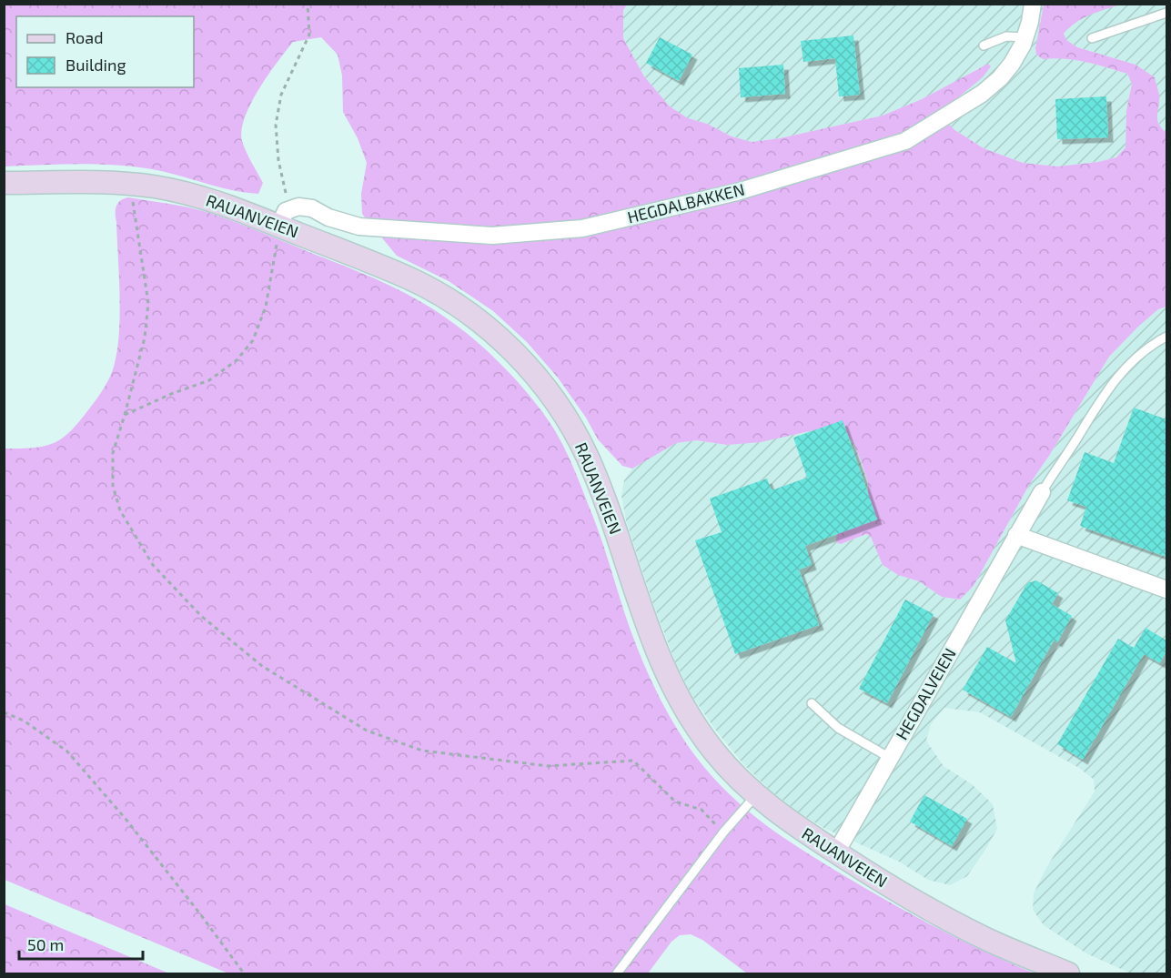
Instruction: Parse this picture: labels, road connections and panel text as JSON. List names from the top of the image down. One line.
{"streets":{"main road":["RAUANVEIEN"],"street":["HEGDALBAKKEN","HEGDALVEIEN"]},"crossings":[["HEGDALBAKKEN","RAUANVEIEN"],["RAUANVEIEN","HEGDALVEIEN"]],"legend":["Road","Building"],"scale_bar":"50 m"}
